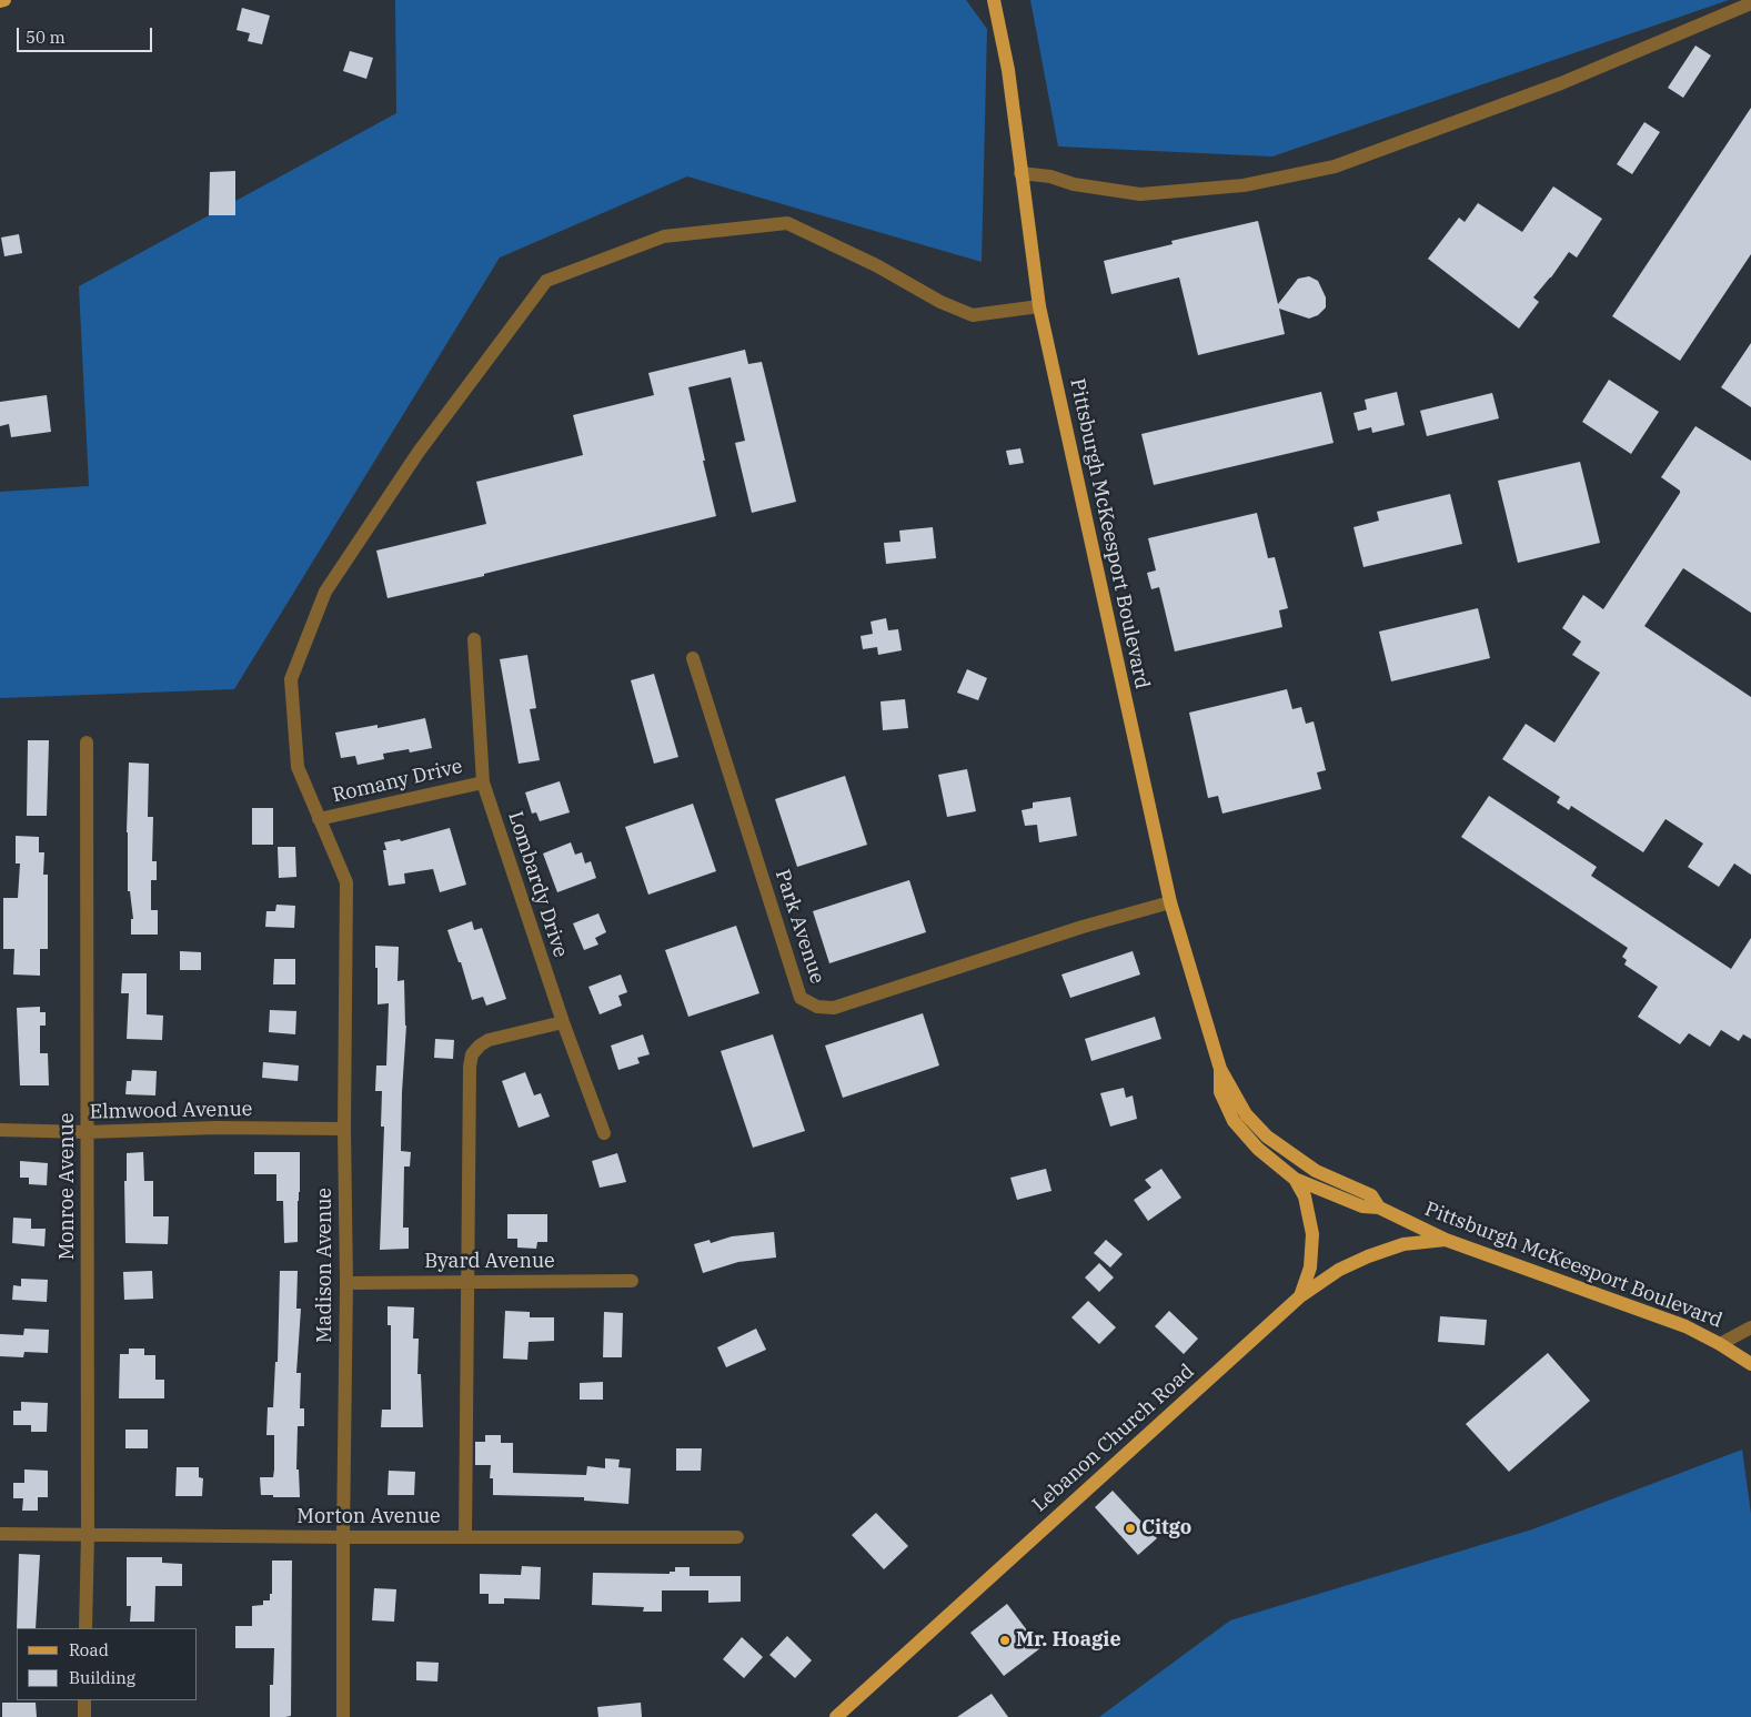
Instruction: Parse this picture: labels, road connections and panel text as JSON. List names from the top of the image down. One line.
{"streets":{"main road":["Pittsburgh McKeesport Boulevard","Lebanon Church Road"],"street":["Romany Drive","Lombardy Drive","Park Avenue","Elmwood Avenue","Monroe Avenue","Byard Avenue","Madison Avenue","Morton Avenue"]},"crossings":[["Pittsburgh McKeesport Boulevard","Park Avenue"],["Pittsburgh McKeesport Boulevard","Madison Avenue"],["Pittsburgh McKeesport Boulevard","Lebanon Church Road"],["Romany Drive","Lombardy Drive"],["Romany Drive","Madison Avenue"],["Elmwood Avenue","Monroe Avenue"],["Elmwood Avenue","Madison Avenue"],["Monroe Avenue","Morton Avenue"],["Byard Avenue","Madison Avenue"],["Madison Avenue","Morton Avenue"]],"places":["Citgo","Mr. Hoagie"],"legend":["Road","Building"],"scale_bar":"50 m"}
